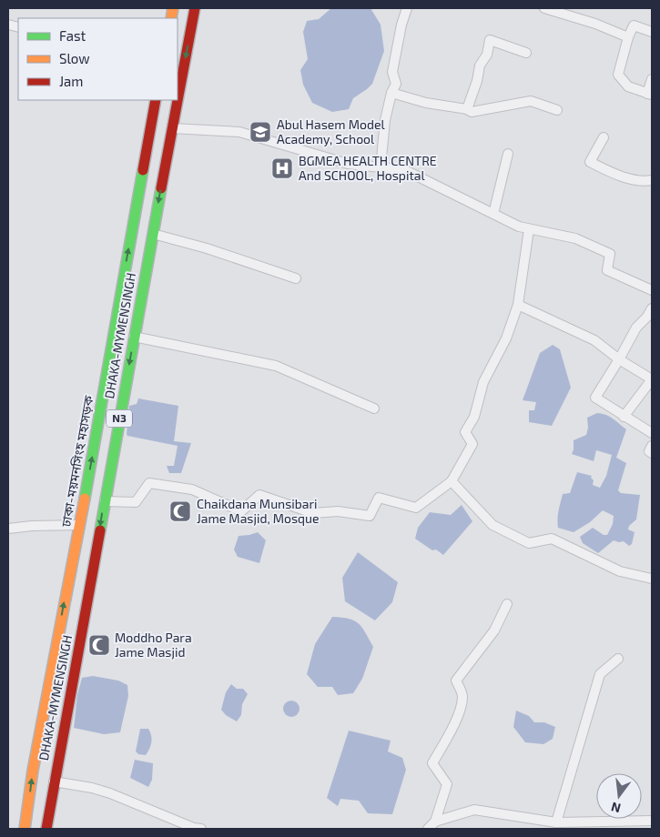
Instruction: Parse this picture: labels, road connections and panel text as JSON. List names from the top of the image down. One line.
{"streets":{"highway":["DHAKA-MYMENSINGH","N3","ঢাকা-ময়মনসিংহ মহাসড়ক"]},"one_way":["DHAKA-MYMENSINGH","ঢাকা-ময়মনসিংহ মহাসড়ক"],"places":{"school or university":["Abul Hasem Model Academy, School"],"hospital":["BGMEA HEALTH CENTRE And SCHOOL, Hospital"],"mosque":["Chaikdana Munsibari Jame Masjid, Mosque","Moddho Para Jame Masjid"]},"legend":["Fast","Slow","Jam"],"north":"bottom"}
